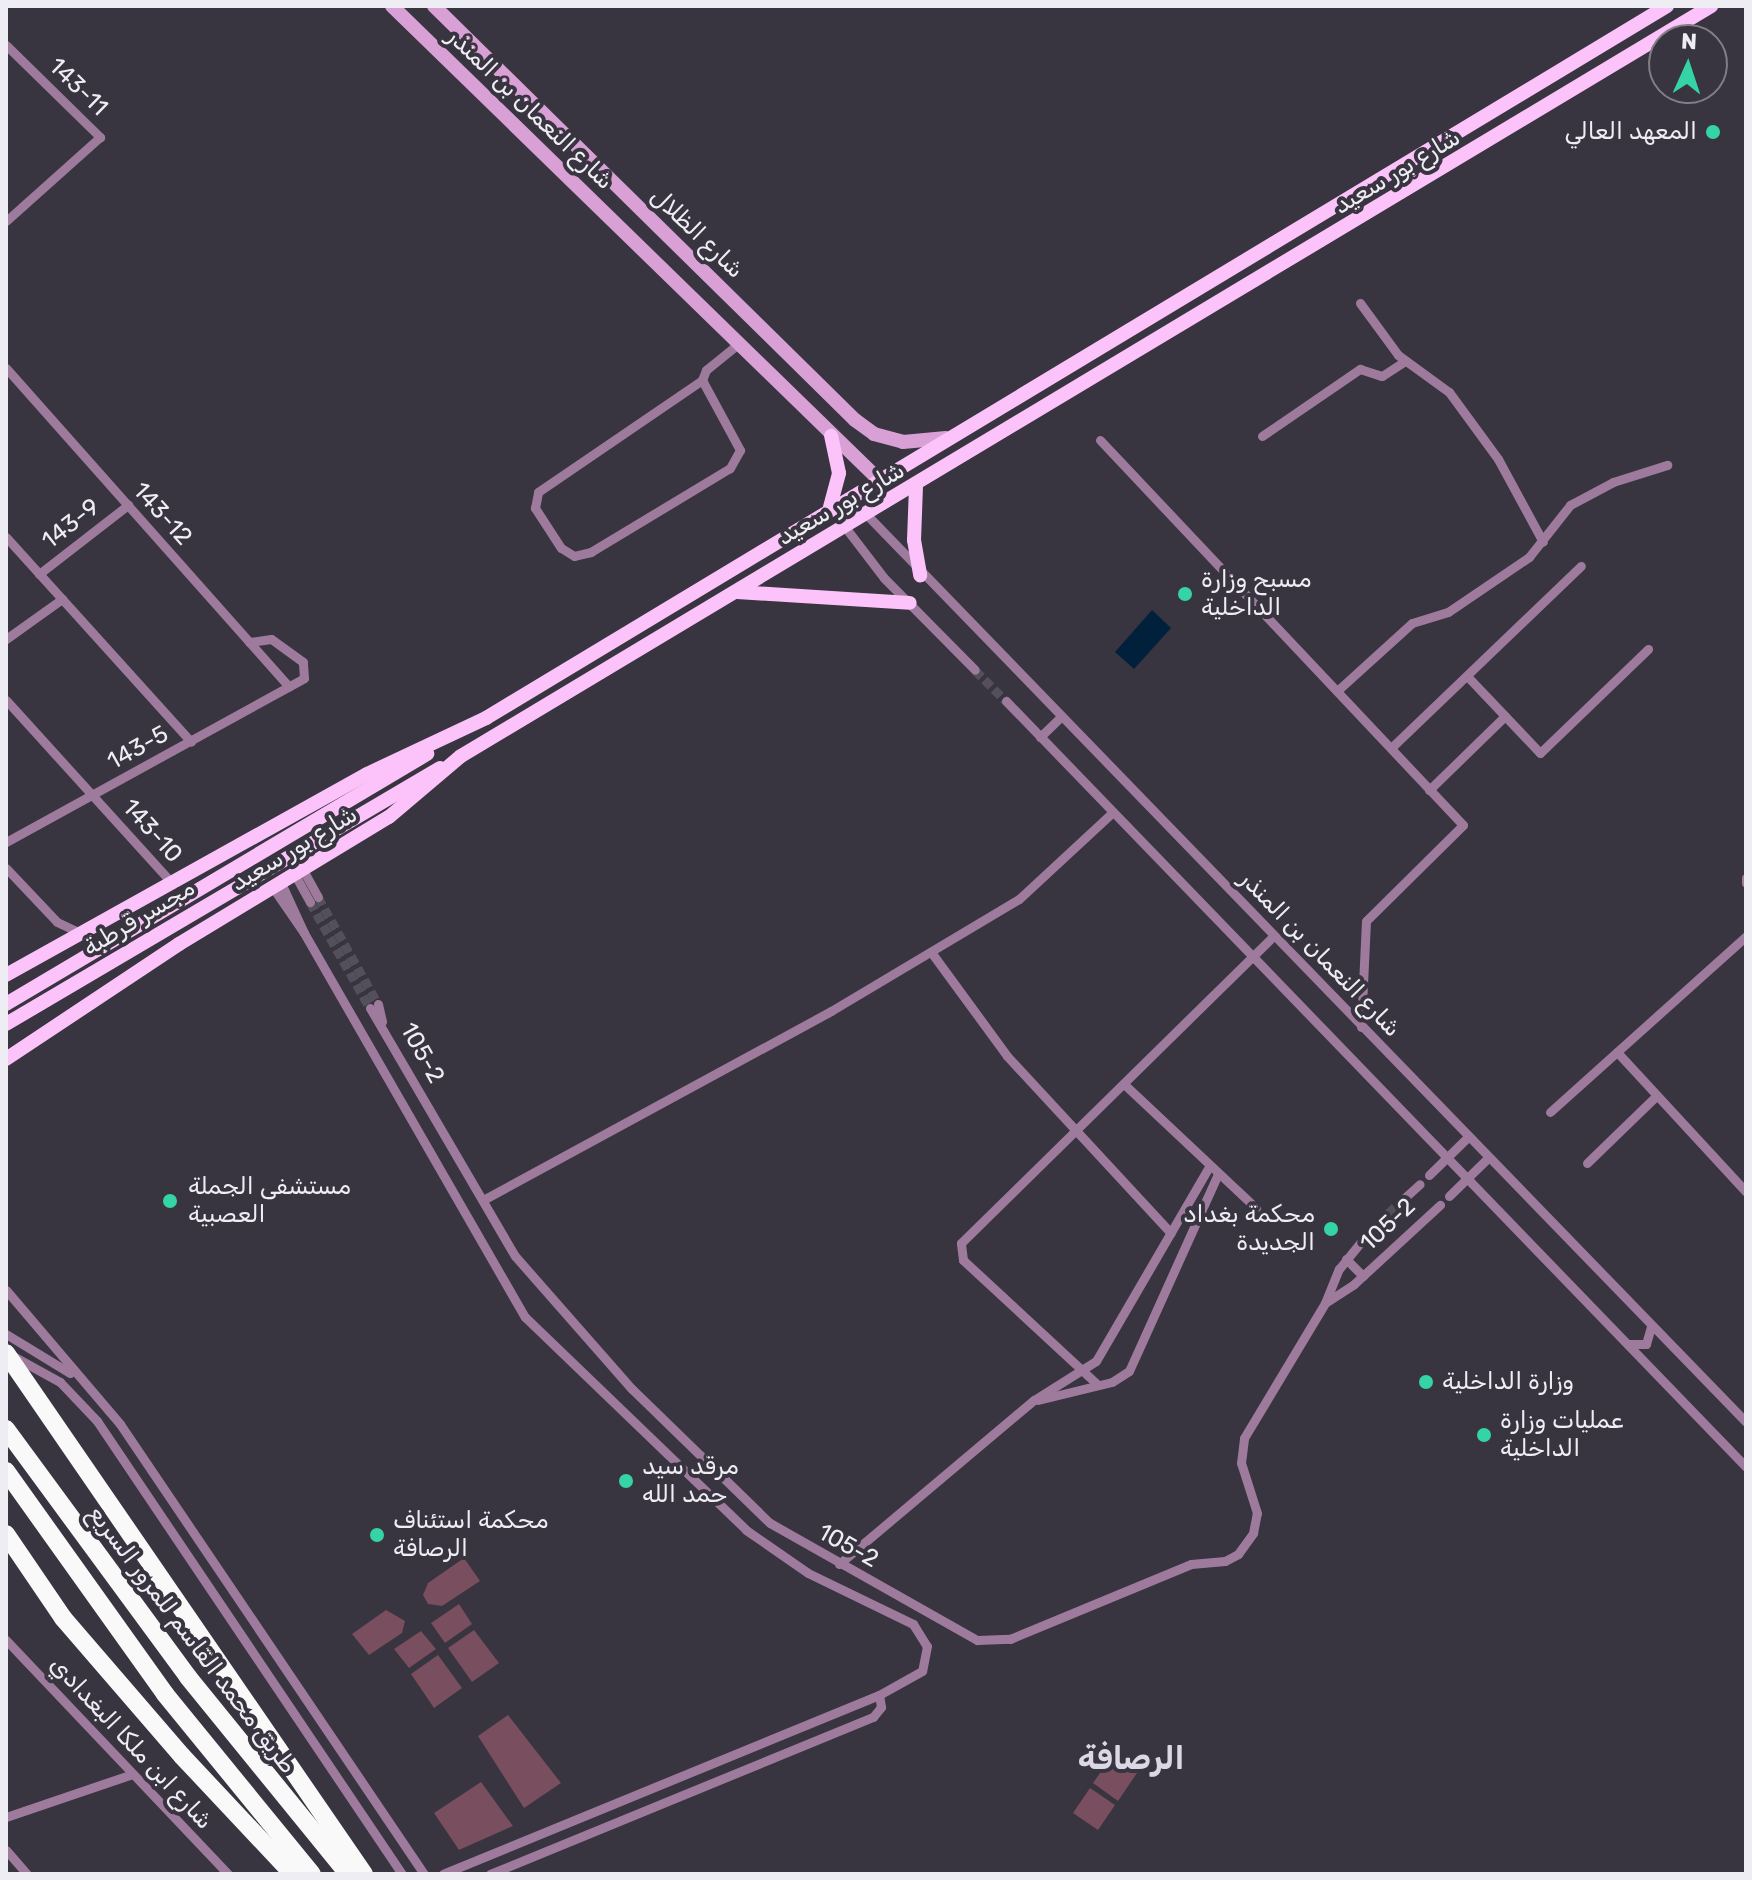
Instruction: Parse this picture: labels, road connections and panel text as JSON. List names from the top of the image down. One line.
{"streets":{"highway":["طريق محمد القاسم للمرور السريع"],"main road":["شارع بور سعيد","مجسر قرطبة"],"street":["143-11","شارع النعمان بن المنذر","شارع الظلال","143-12","143-9","143-5","143-10","105-2","شارع ابن ملكا البغدادي"]},"crossings":[["شارع النعمان بن المنذر","شارع بور سعيد"],["شارع النعمان بن المنذر","105-2"],["شارع بور سعيد","شارع الظلال"],["شارع بور سعيد","143-10"],["شارع بور سعيد","مجسر قرطبة"],["143-12","143-9"],["143-12","143-5"],["143-5","143-10"]],"districts":["الرصافة"],"places":["المعهد العالي","مسبح وزارة الداخلية","مستشفى الجملة العصبية","محكمة بغداد الجديدة","وزارة الداخلية","عمليات وزارة الداخلية","مرقد سيد حمد الله","محكمة استئناف الرصافة"],"north":"top"}
